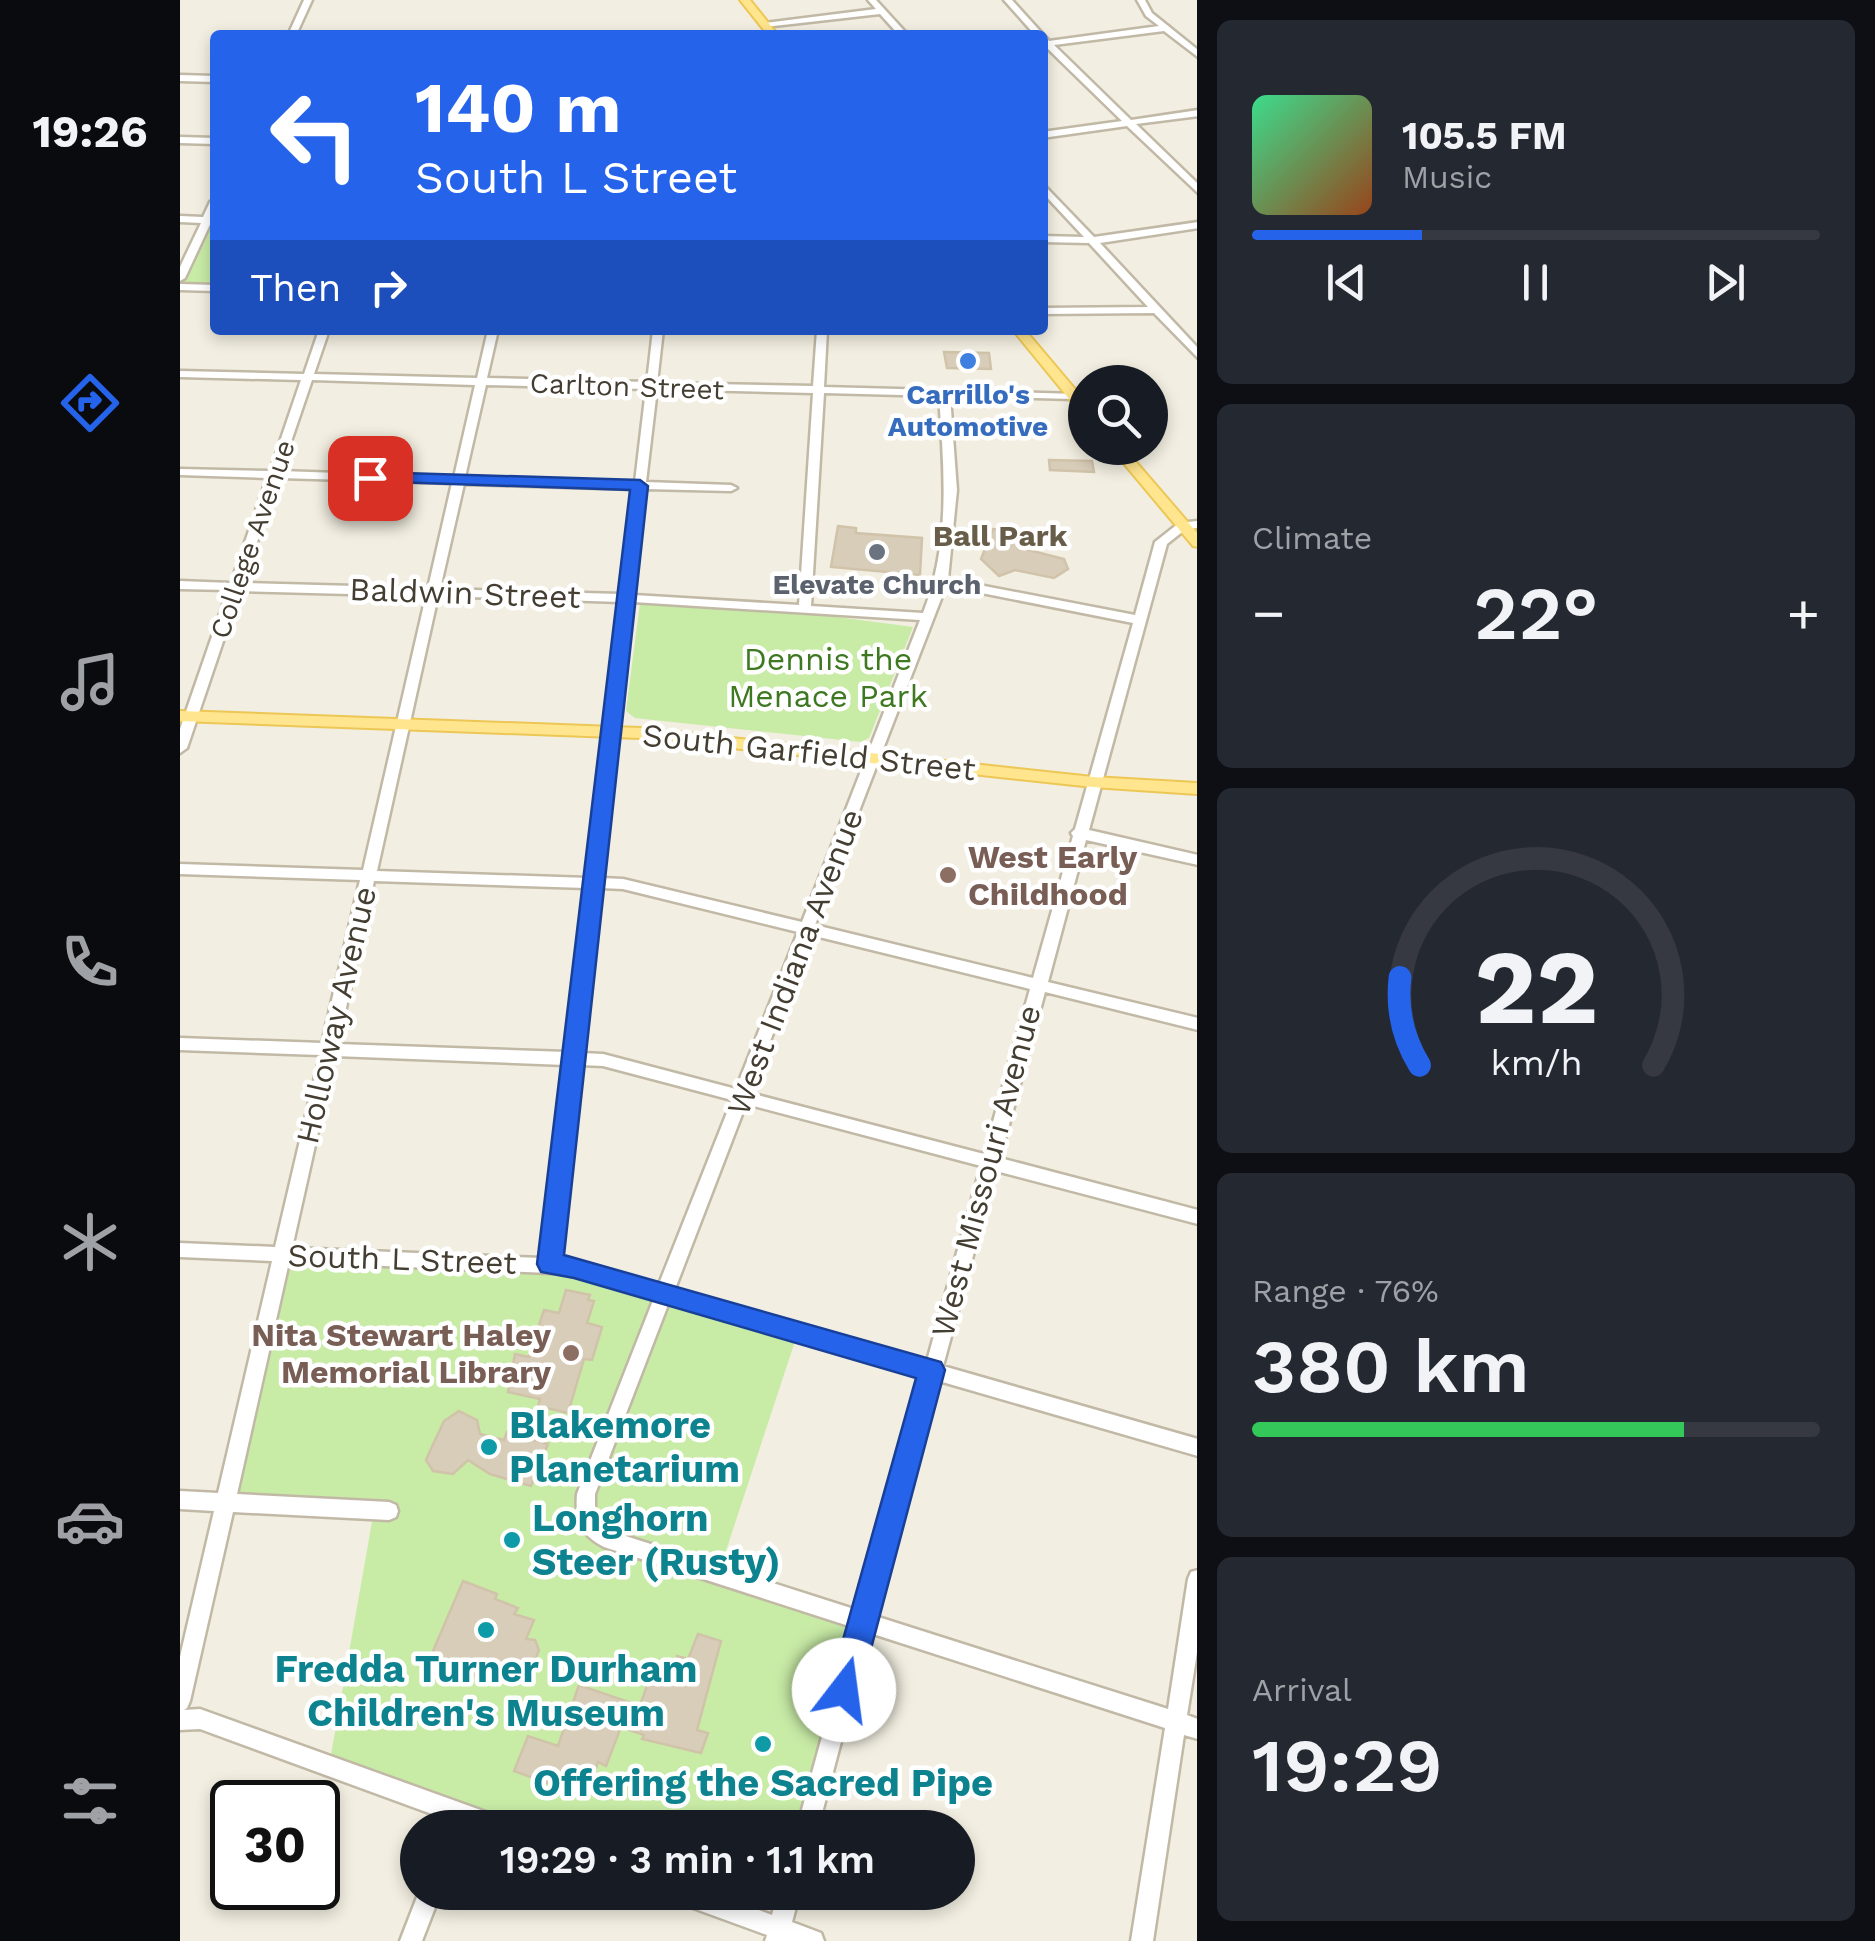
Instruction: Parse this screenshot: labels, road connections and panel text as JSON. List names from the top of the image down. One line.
{"streets":{"main road":["South Garfield Street"],"street":["Carlton Street","College Avenue","Baldwin Street","West Indiana Avenue","Holloway Avenue","West Missouri Avenue","South L Street"]},"crossings":[["Carlton Street","College Avenue"],["Carlton Street","West Indiana Avenue"],["Carlton Street","Holloway Avenue"],["College Avenue","Baldwin Street"],["College Avenue","South Garfield Street"],["Baldwin Street","West Indiana Avenue"],["Baldwin Street","Holloway Avenue"],["South Garfield Street","West Indiana Avenue"],["South Garfield Street","Holloway Avenue"],["South Garfield Street","West Missouri Avenue"],["West Indiana Avenue","West Missouri Avenue"],["West Indiana Avenue","South L Street"],["Holloway Avenue","South L Street"],["West Missouri Avenue","South L Street"]],"districts":["Ball Park"],"parks":["Dennis the Menace Park"],"places":["Carrillo's Automotive","Elevate Church","West Early Childhood","Nita Stewart Haley Memorial Library","Blakemore Planetarium","Longhorn Steer (Rusty)","Fredda Turner Durham Children's Museum","Offering the Sacred Pipe"],"page":{"tabs":"19:26","turn":["140 m","South L Street"],"song":["105.5 FM","Music"],"then":"Then","tile":["Climate",["Range · 76%","380 km"],["Arrival","19:29"]],"heat":["−","22°","+"],"limit":"30","trip":"19:29 · 3 min · 1.1 km","gauge":["22","km/h"]}}
